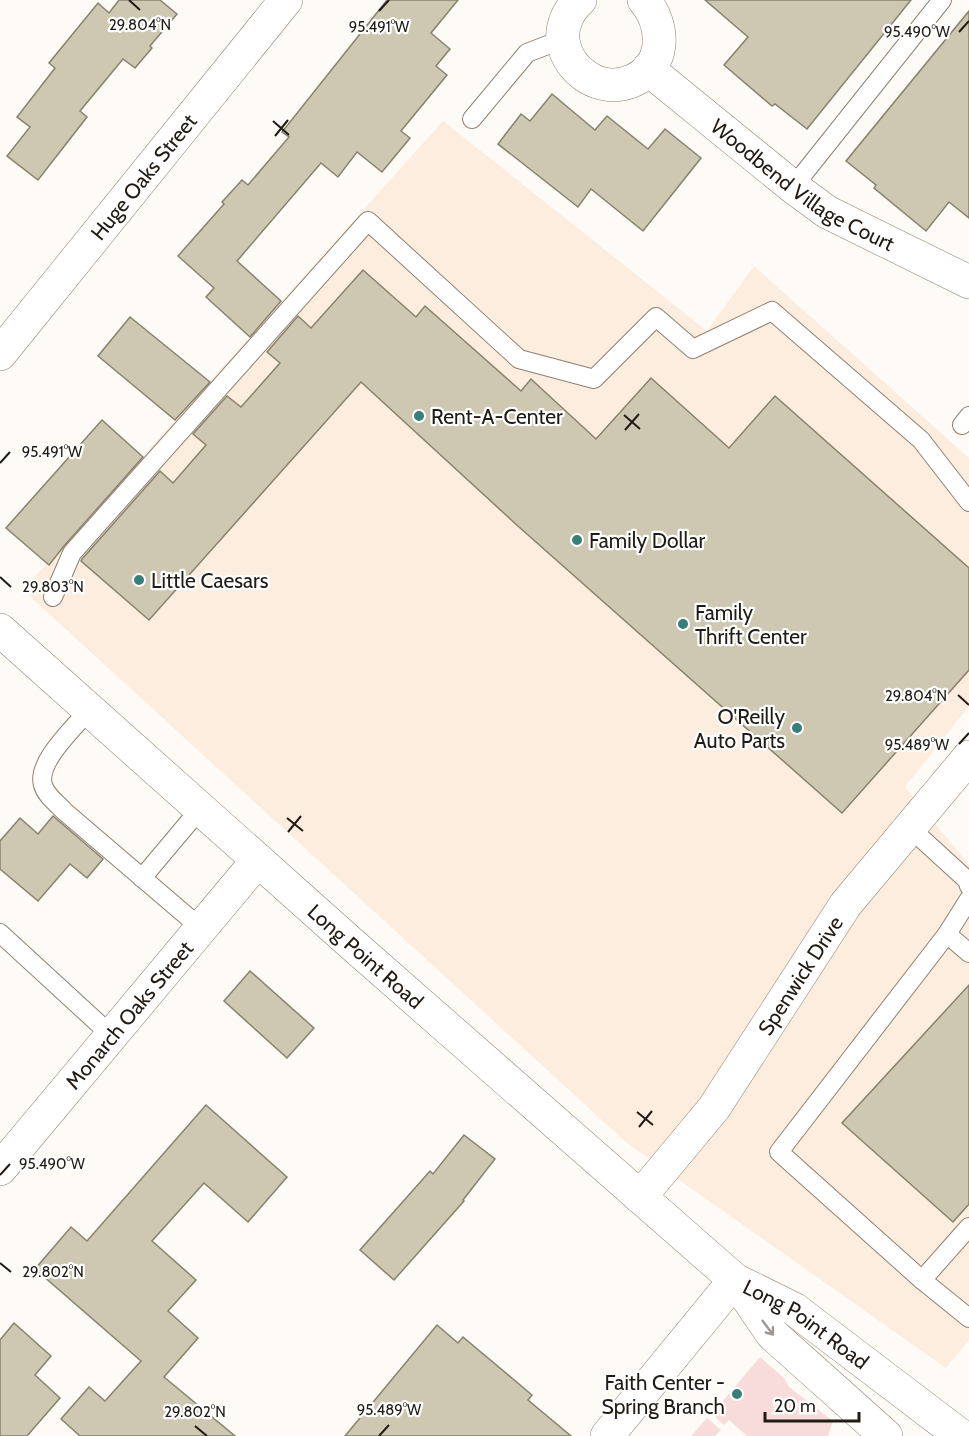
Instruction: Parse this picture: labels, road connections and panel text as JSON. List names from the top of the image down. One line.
{"streets":{"street":["Huge Oaks Street","Woodbend Village Court","Long Point Road","Spenwick Drive","Monarch Oaks Street"]},"crossings":[["Long Point Road","Spenwick Drive"],["Long Point Road","Monarch Oaks Street"]],"places":["Rent-A-Center","Family Dollar","Little Caesars","Family Thrift Center","O'Reilly Auto Parts","Faith Center - Spring Branch"],"scale_bar":"20 m","coordinates":["29.804°N","95.491°W","95.490°W","29.803°N","95.489°W","29.802°N"]}
